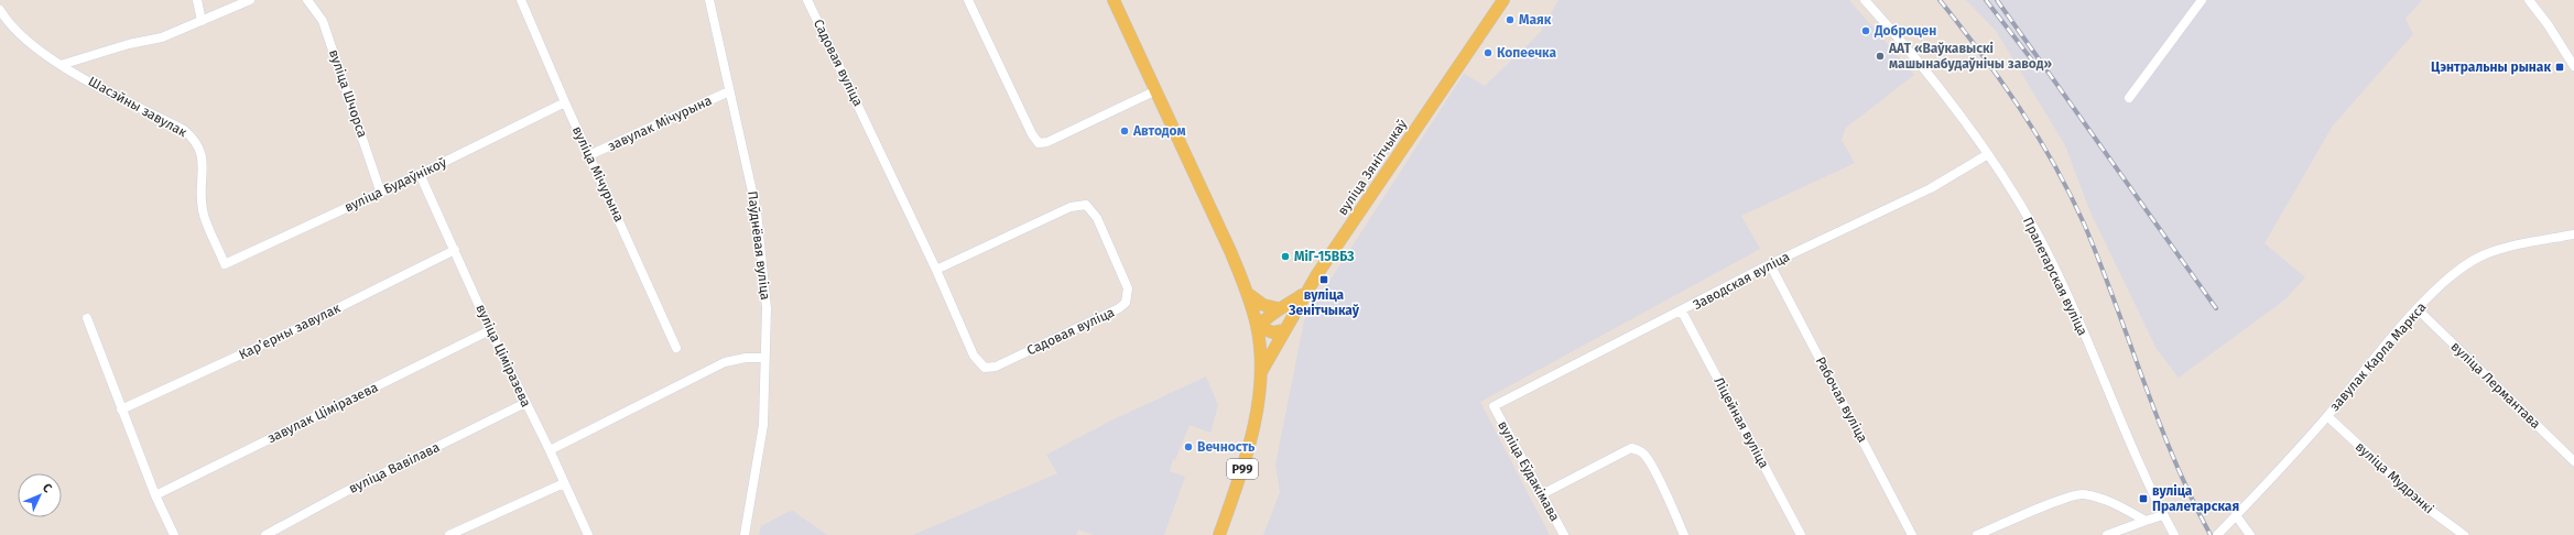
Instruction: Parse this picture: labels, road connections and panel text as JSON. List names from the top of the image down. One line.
{"streets":{"main road":["вуліца Зянітчыкаў","Р99"],"street":["Садовая вуліца","вуліца Шчорса","Шасэйны завулак","завулак Мічурына","вуліца Мічурына","вуліца Будаўнікоў","Паўднёвая вуліца","Пралетарская вуліца","Заводская вуліца","Карʼерны завулак","вуліца Ціміразева","завулак Карла Маркса","вуліца Лермантава","Рабочая вуліца","завулак Ціміразева","Ліцейная вуліца","вуліца Вавілава","вуліца Еўдакімава","вуліца Мудрэнкі"]},"crossings":[["вуліца Шчорса","вуліца Будаўнікоў"],["Шасэйны завулак","вуліца Будаўнікоў"],["завулак Мічурына","вуліца Мічурына"],["завулак Мічурына","Паўднёвая вуліца"],["вуліца Зянітчыкаў","Р99"],["вуліца Мічурына","вуліца Будаўнікоў"],["вуліца Будаўнікоў","вуліца Ціміразева"],["Пралетарская вуліца","Заводская вуліца"],["Заводская вуліца","Рабочая вуліца"],["Заводская вуліца","Ліцейная вуліца"],["Заводская вуліца","вуліца Еўдакімава"],["Карʼерны завулак","вуліца Ціміразева"],["вуліца Ціміразева","завулак Ціміразева"],["вуліца Ціміразева","вуліца Вавілава"],["завулак Карла Маркса","вуліца Лермантава"],["завулак Карла Маркса","вуліца Мудрэнкі"]],"places":{"other":["Маяк","Доброцен","Копеечка","ААТ «Ваўкавыскі машынабудаўнічы завод»","Автодом","МіГ-15ВБЗ","Вечность"],"transit":["Цэнтральны рынак","вуліца Зенітчыкаў","вуліца Пралетарская"]},"north":"top right"}
